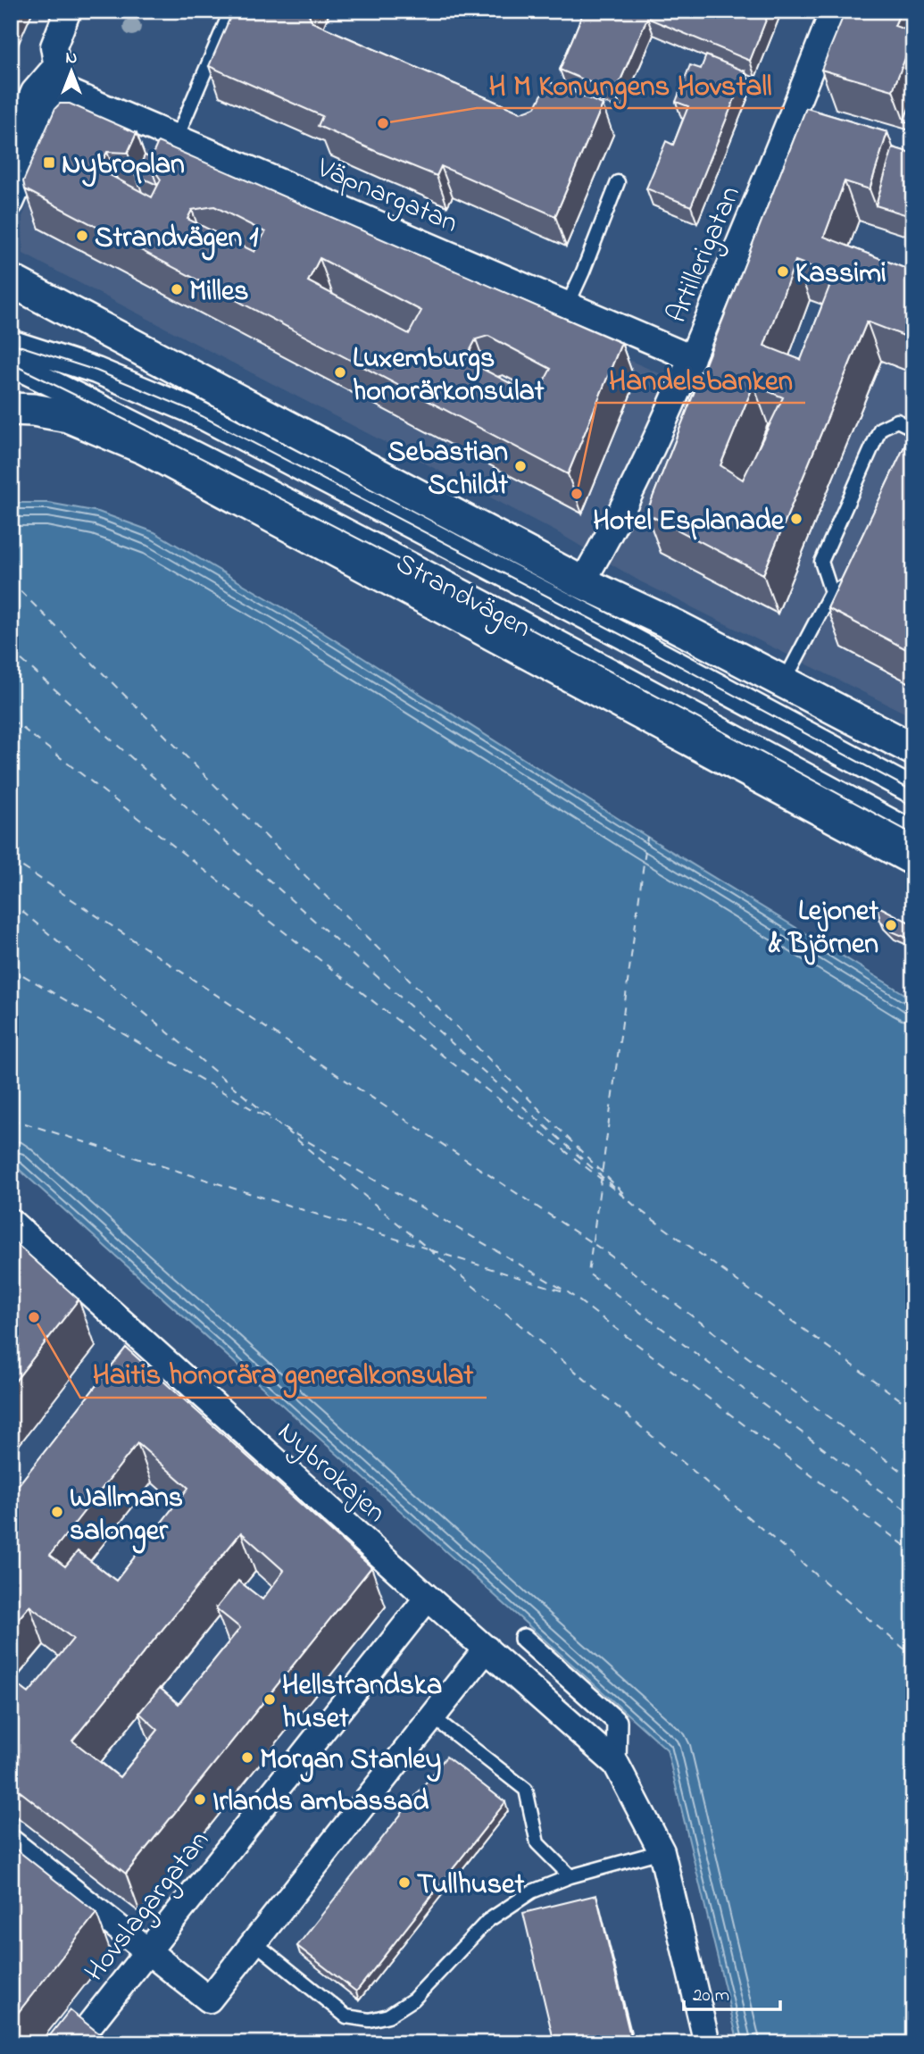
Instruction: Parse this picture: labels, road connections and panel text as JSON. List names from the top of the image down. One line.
{"streets":{"street":["Väpnargatan","Artillerigatan","Strandvägen","Nybrokajen","Hovslagargatan"]},"crossings":[["Väpnargatan","Artillerigatan"],["Nybrokajen","Hovslagargatan"]],"places":{"other":["H M Konungens Hovstall","Strandvägen 1","Kassimi","Milles","Luxemburgs honorärkonsulat","Sebastian Schildt","Handelsbanken","Hotel Esplanade","Lejonet & Björnen","Haitis honorära generalkonsulat","Wallmans salonger","Hellstrandska huset","Morgan Stanley","Irlands ambassad","Tullhuset"],"transit":["Nybroplan"]},"scale_bar":"20 m","north":"top"}
